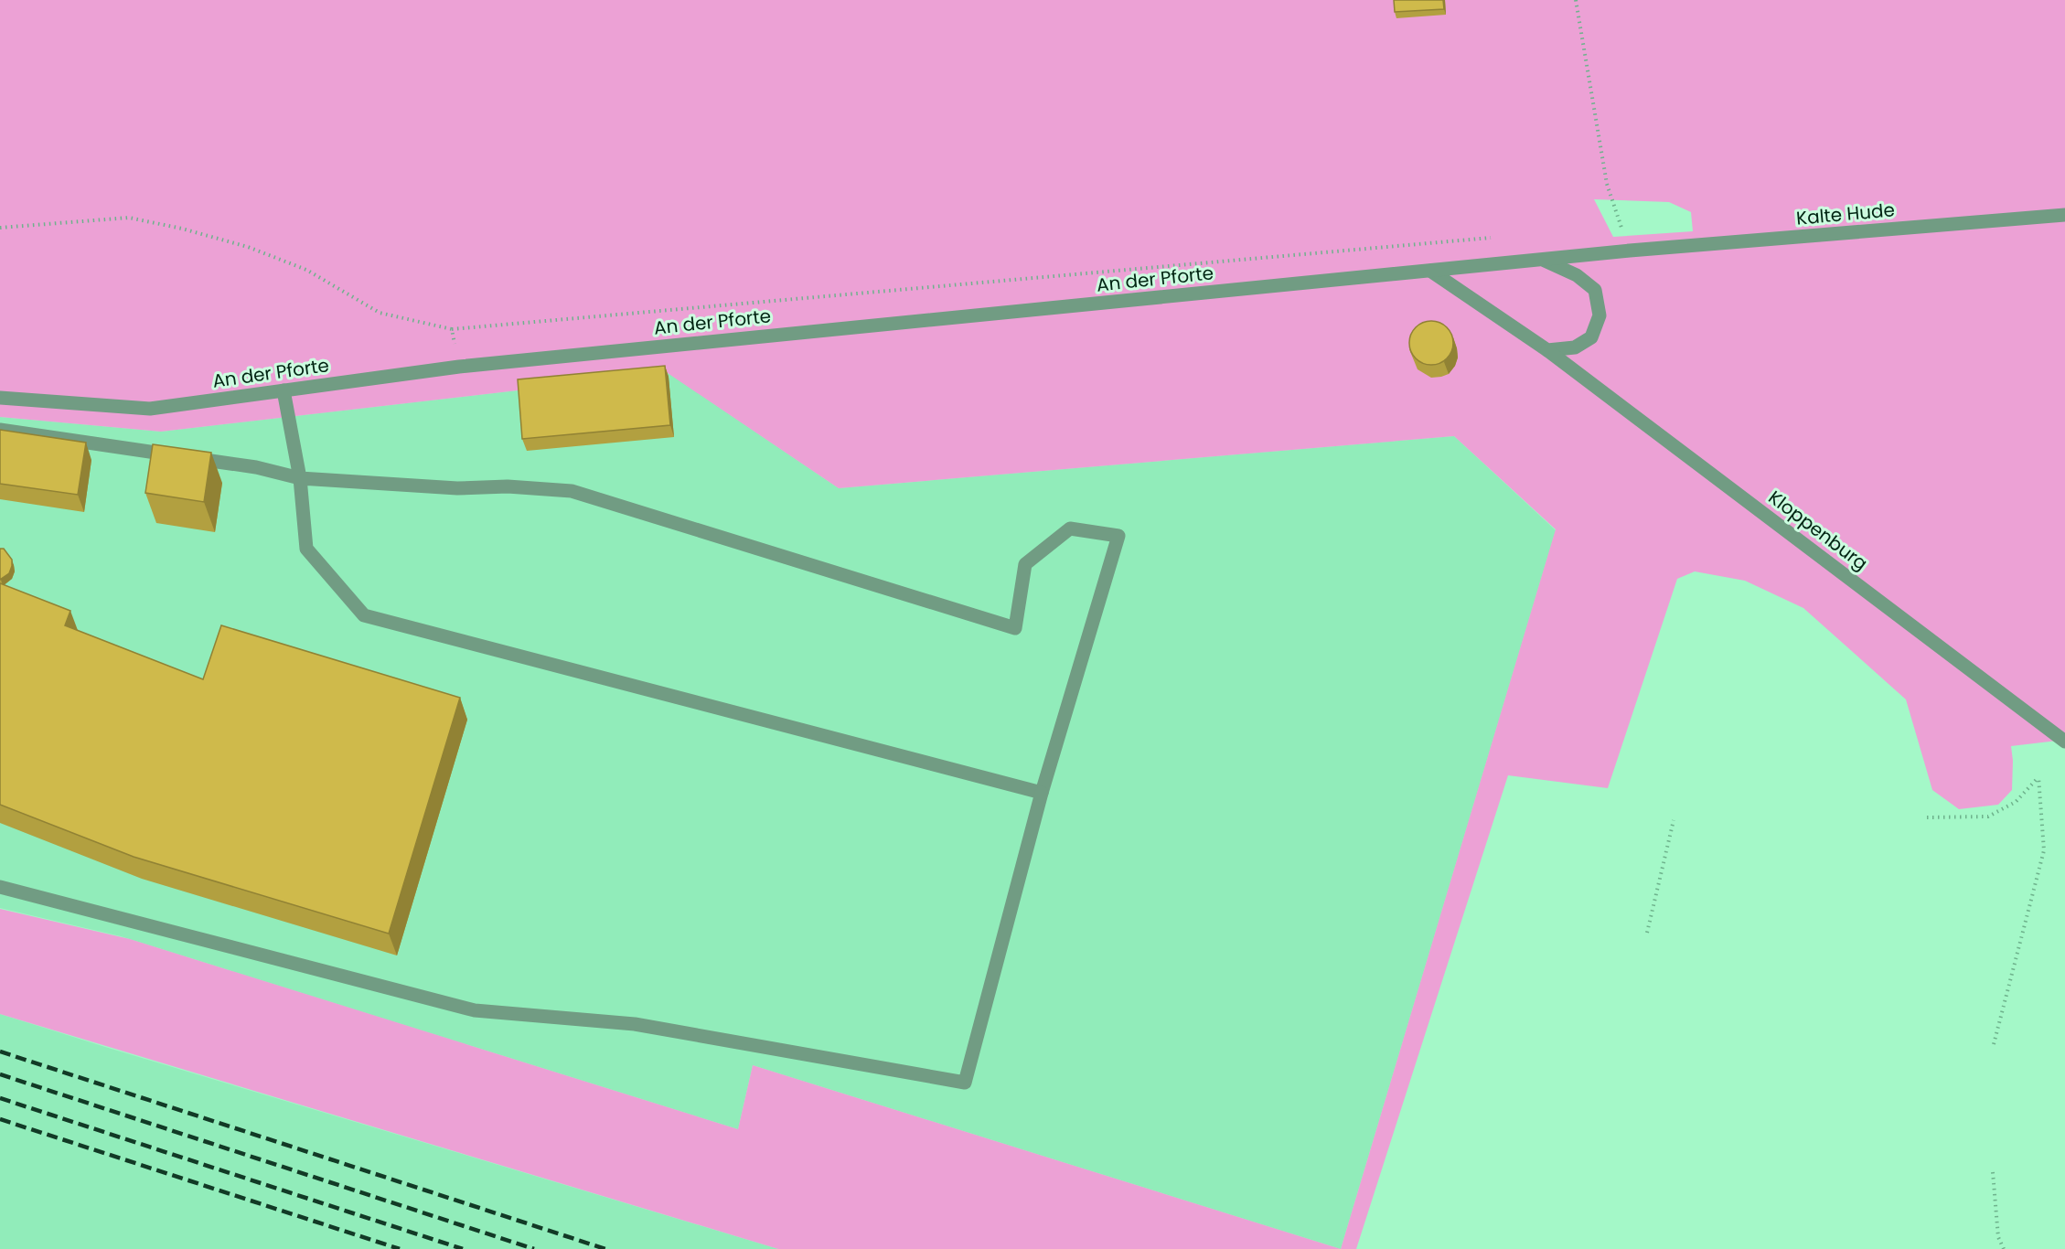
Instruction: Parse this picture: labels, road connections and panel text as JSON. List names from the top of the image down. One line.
{"streets":{"street":["Kalte Hude","An der Pforte","Kloppenburg"]},"crossings":[["Kalte Hude","An der Pforte"]]}
